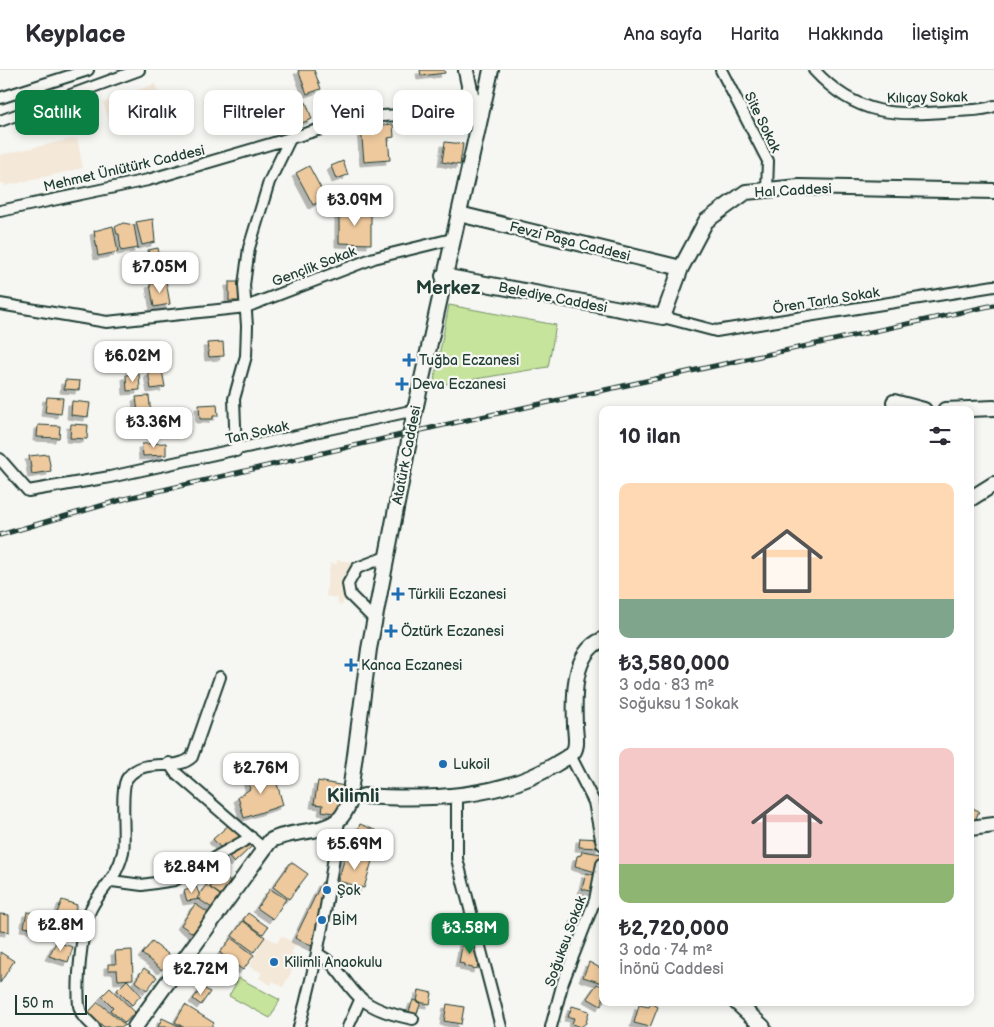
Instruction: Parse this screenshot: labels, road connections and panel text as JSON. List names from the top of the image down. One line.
{"streets":{"main road":["Hal Caddesi","Fevzi Paşa Caddesi","Belediye Caddesi","Atatürk Caddesi"],"street":["Kılıçay Sokak","Site Sokak","Mehmet Ünlütürk Caddesi","Gençlik Sokak","Ören Tarla Sokak","Tan Sokak","Soğuksu Sokak"]},"crossings":[["Site Sokak","Hal Caddesi"],["Hal Caddesi","Fevzi Paşa Caddesi"],["Hal Caddesi","Belediye Caddesi"],["Hal Caddesi","Ören Tarla Sokak"],["Fevzi Paşa Caddesi","Atatürk Caddesi"],["Gençlik Sokak","Atatürk Caddesi"],["Belediye Caddesi","Ören Tarla Sokak"],["Belediye Caddesi","Atatürk Caddesi"],["Tan Sokak","Atatürk Caddesi"]],"districts":["Merkez","Kilimli"],"places":{"health":["Tuğba Eczanesi","Deva Eczanesi","Türkili Eczanesi","Öztürk Eczanesi","Kanca Eczanesi"],"other":["Lukoil","Şok","BİM","Kilimli Anaokulu"]},"scale_bar":"50 m","page":{"header":"Keyplace","nav":["Ana sayfa","Harita","Hakkında","İletişim"],"chip":["Satılık","Kiralık","Filtreler","Yeni","Daire"],"price":["₺3.09M","₺7.05M","₺6.02M","₺3.36M","₺2.76M","₺5.69M","₺2.84M","₺2.8M","₺3.58M","₺2.72M"],"heading":"10 ilan","list":[{"name":"₺3,580,000","note":"3 oda · 83 m² · Soğuksu 1 Sokak"},{"name":"₺2,720,000","note":"3 oda · 74 m² · İnönü Caddesi"}],"scale":"50 m"}}
